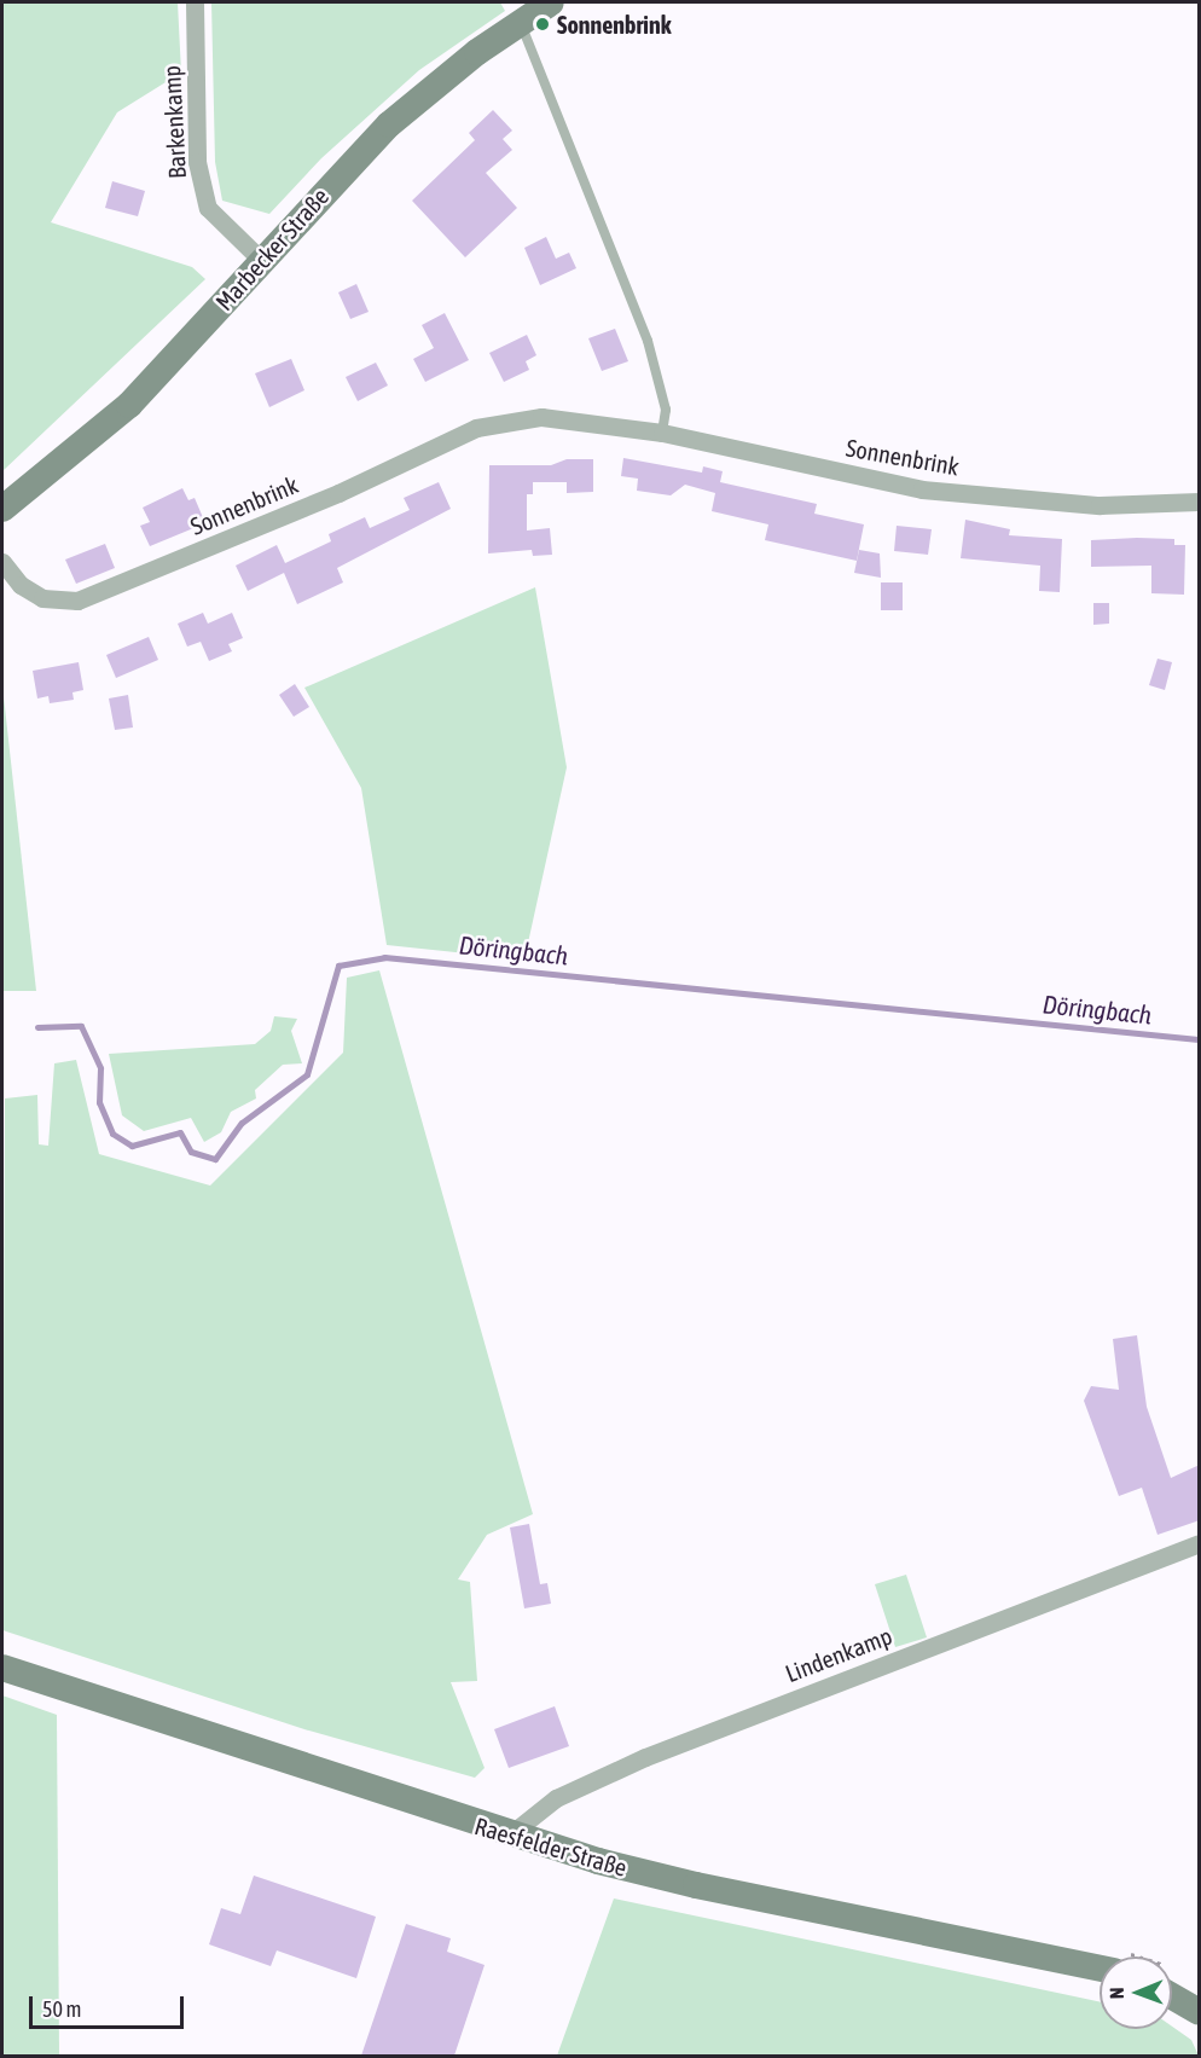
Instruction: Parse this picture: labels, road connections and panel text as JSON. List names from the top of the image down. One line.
{"streets":{"main road":["Marbecker Straße","Raesfelder Straße"],"street":["Barkenkamp","Sonnenbrink","Lindenkamp"]},"crossings":[["Barkenkamp","Marbecker Straße"],["Lindenkamp","Raesfelder Straße"]],"water":["Döringbach"],"places":["Sonnenbrink"],"scale_bar":"50 m","north":"left"}
